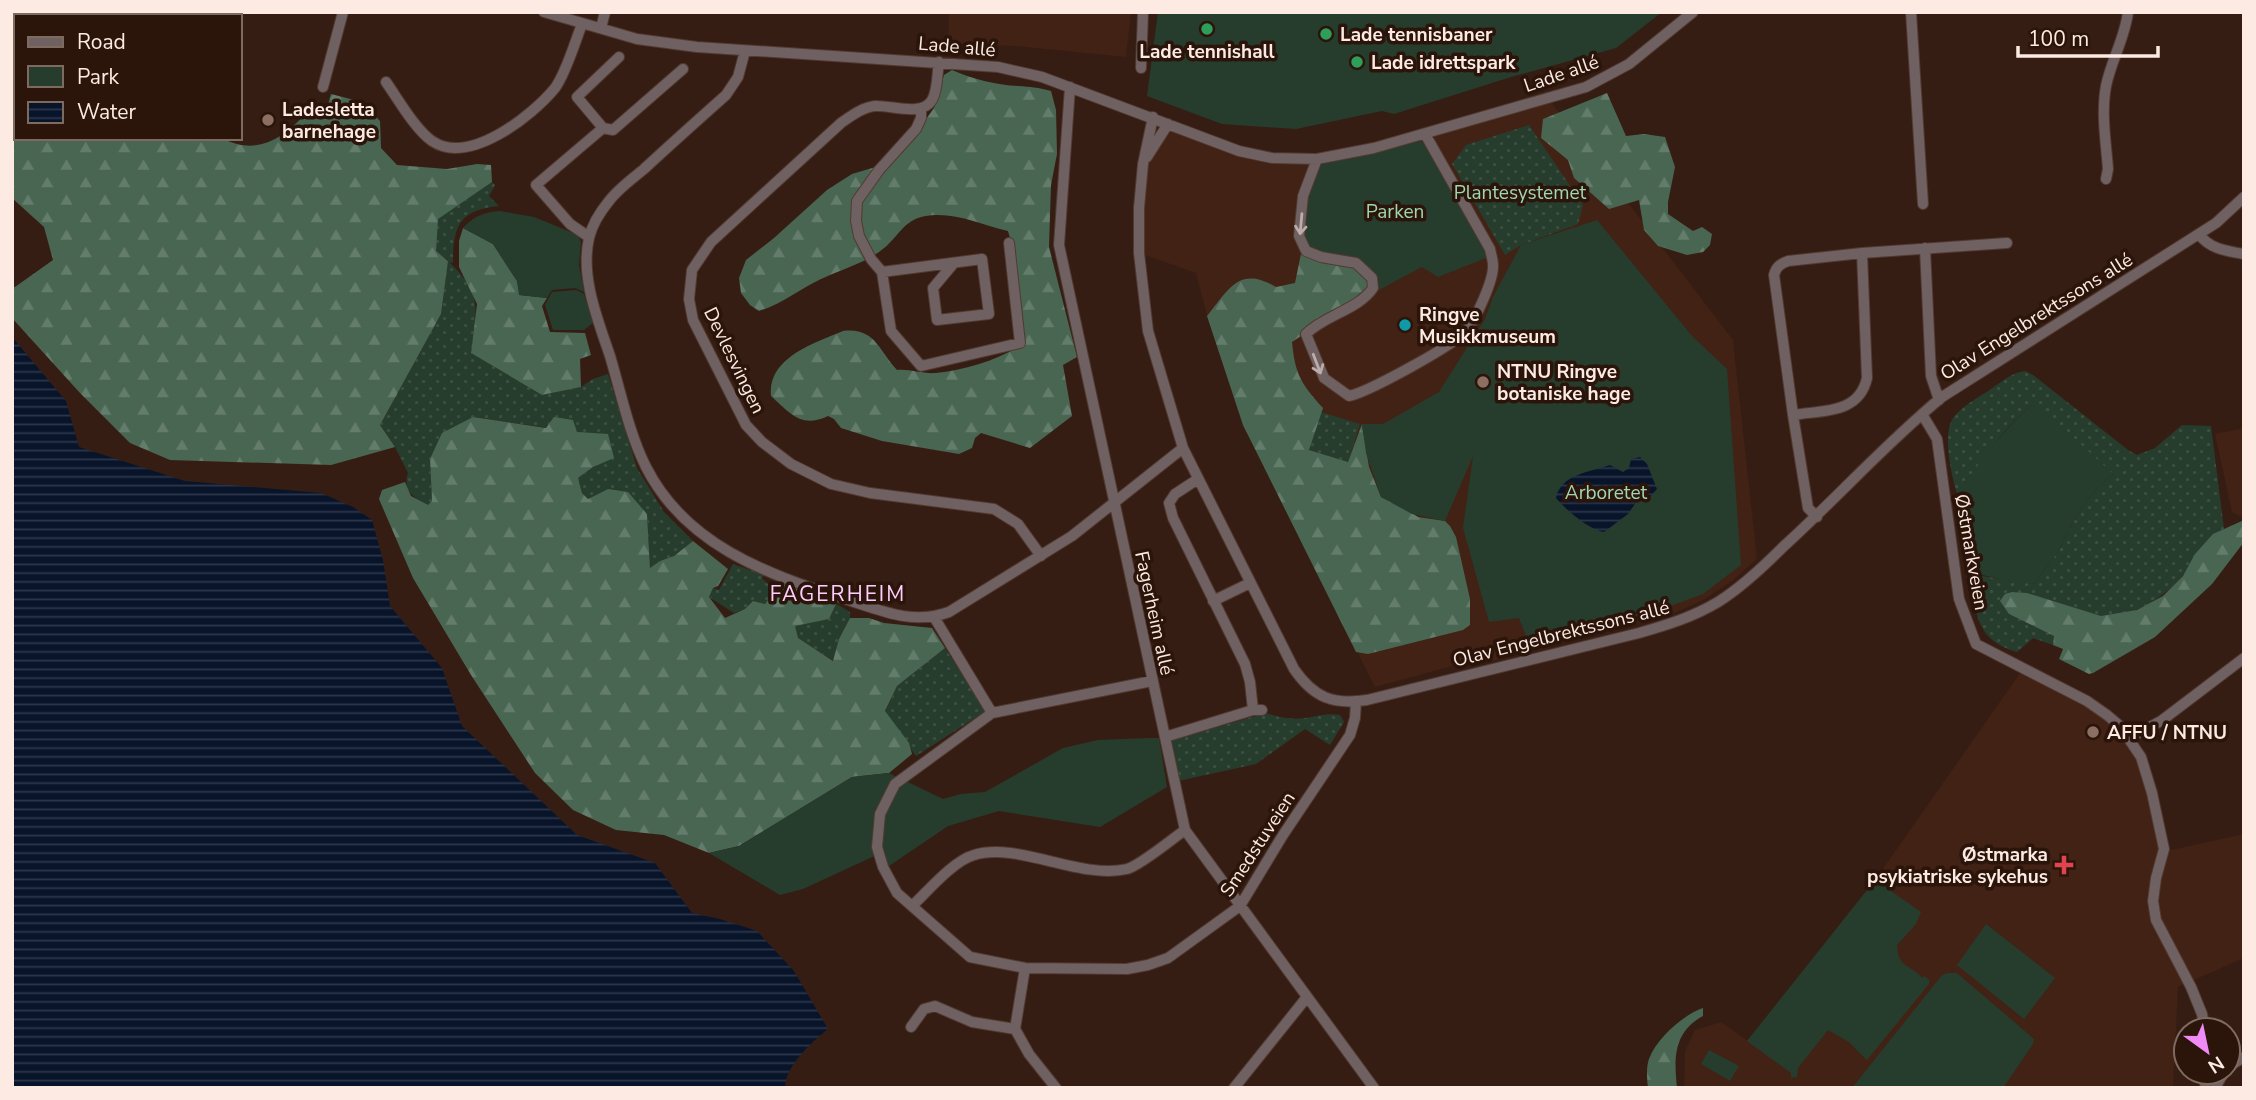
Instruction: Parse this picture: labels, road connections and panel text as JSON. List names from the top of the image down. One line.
{"streets":{"street":["Lade allé","Olav Engelbrektssons allé","Devlesvingen","Østmarkveien","Fagerheim allé","Smedstuveien"]},"crossings":[["Lade allé","Olav Engelbrektssons allé"],["Lade allé","Fagerheim allé"],["Olav Engelbrektssons allé","Østmarkveien"],["Olav Engelbrektssons allé","Smedstuveien"],["Fagerheim allé","Smedstuveien"]],"districts":["FAGERHEIM"],"parks":["Plantesystemet","Parken","Arboretet"],"places":{"other":["Lade tennishall","Lade tennisbaner","Lade idrettspark","Ladesletta barnehage","Ringve Musikkmuseum","NTNU Ringve botaniske hage","AFFU / NTNU"],"health":["Østmarka psykiatriske sykehus"]},"legend":["Road","Park","Water"],"scale_bar":"100 m","north":"bottom right"}
